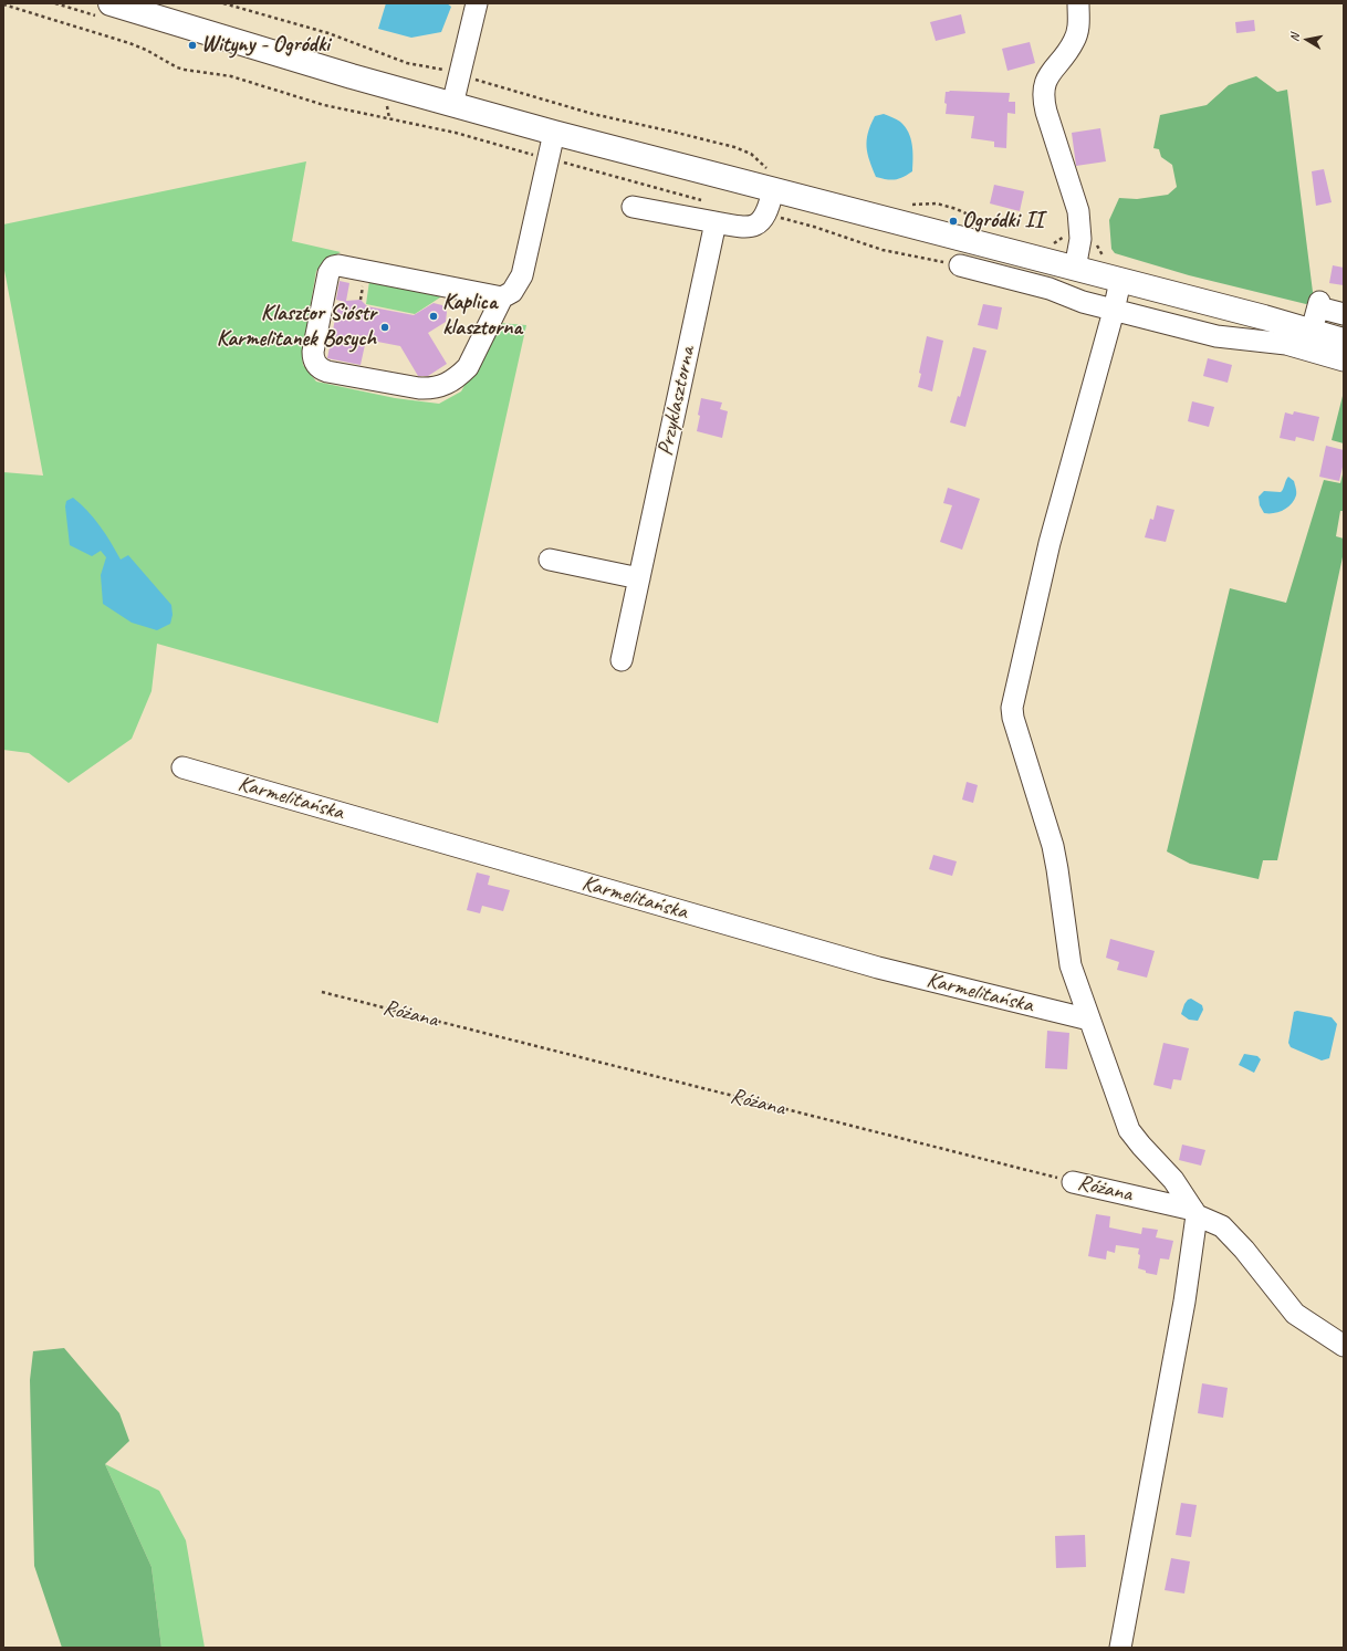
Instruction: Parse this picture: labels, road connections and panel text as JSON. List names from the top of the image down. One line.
{"streets":{"street":["Przyklasztorna","Karmelitańska","Różana"]},"places":["Wityny - Ogródki","Ogródki II","Kaplica klasztorna","Klasztor Sióstr Karmelitanek Bosych"],"north":"left"}
